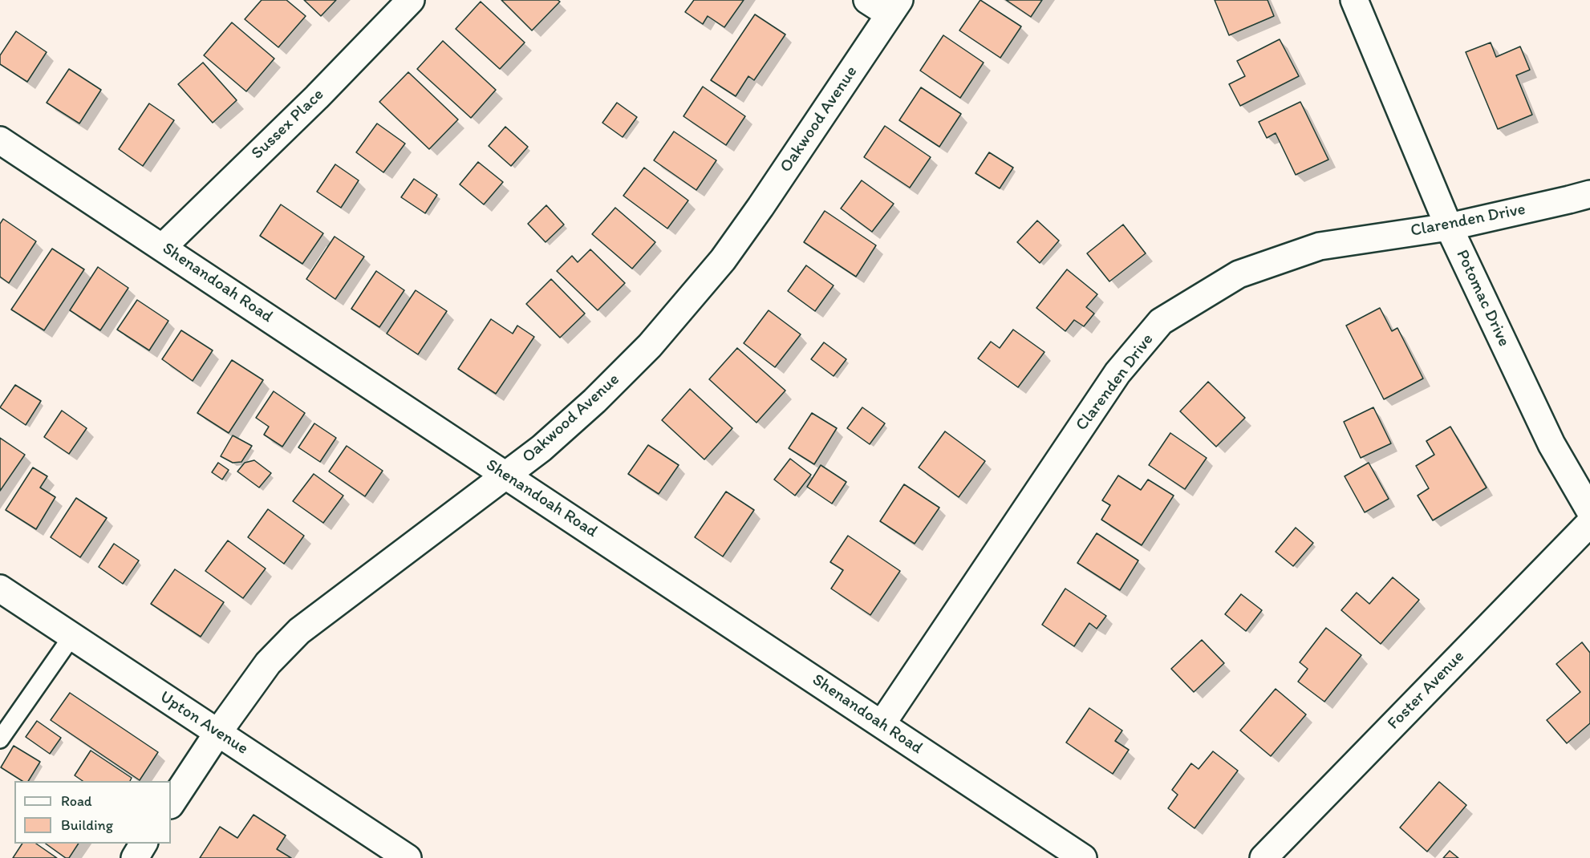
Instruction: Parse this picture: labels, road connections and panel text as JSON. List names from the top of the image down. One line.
{"streets":{"street":["Oakwood Avenue","Sussex Place","Clarenden Drive","Shenandoah Road","Potomac Drive","Foster Avenue","Upton Avenue"]},"crossings":[["Oakwood Avenue","Shenandoah Road"],["Oakwood Avenue","Upton Avenue"],["Sussex Place","Shenandoah Road"],["Clarenden Drive","Shenandoah Road"],["Clarenden Drive","Potomac Drive"]],"legend":["Road","Building"]}
